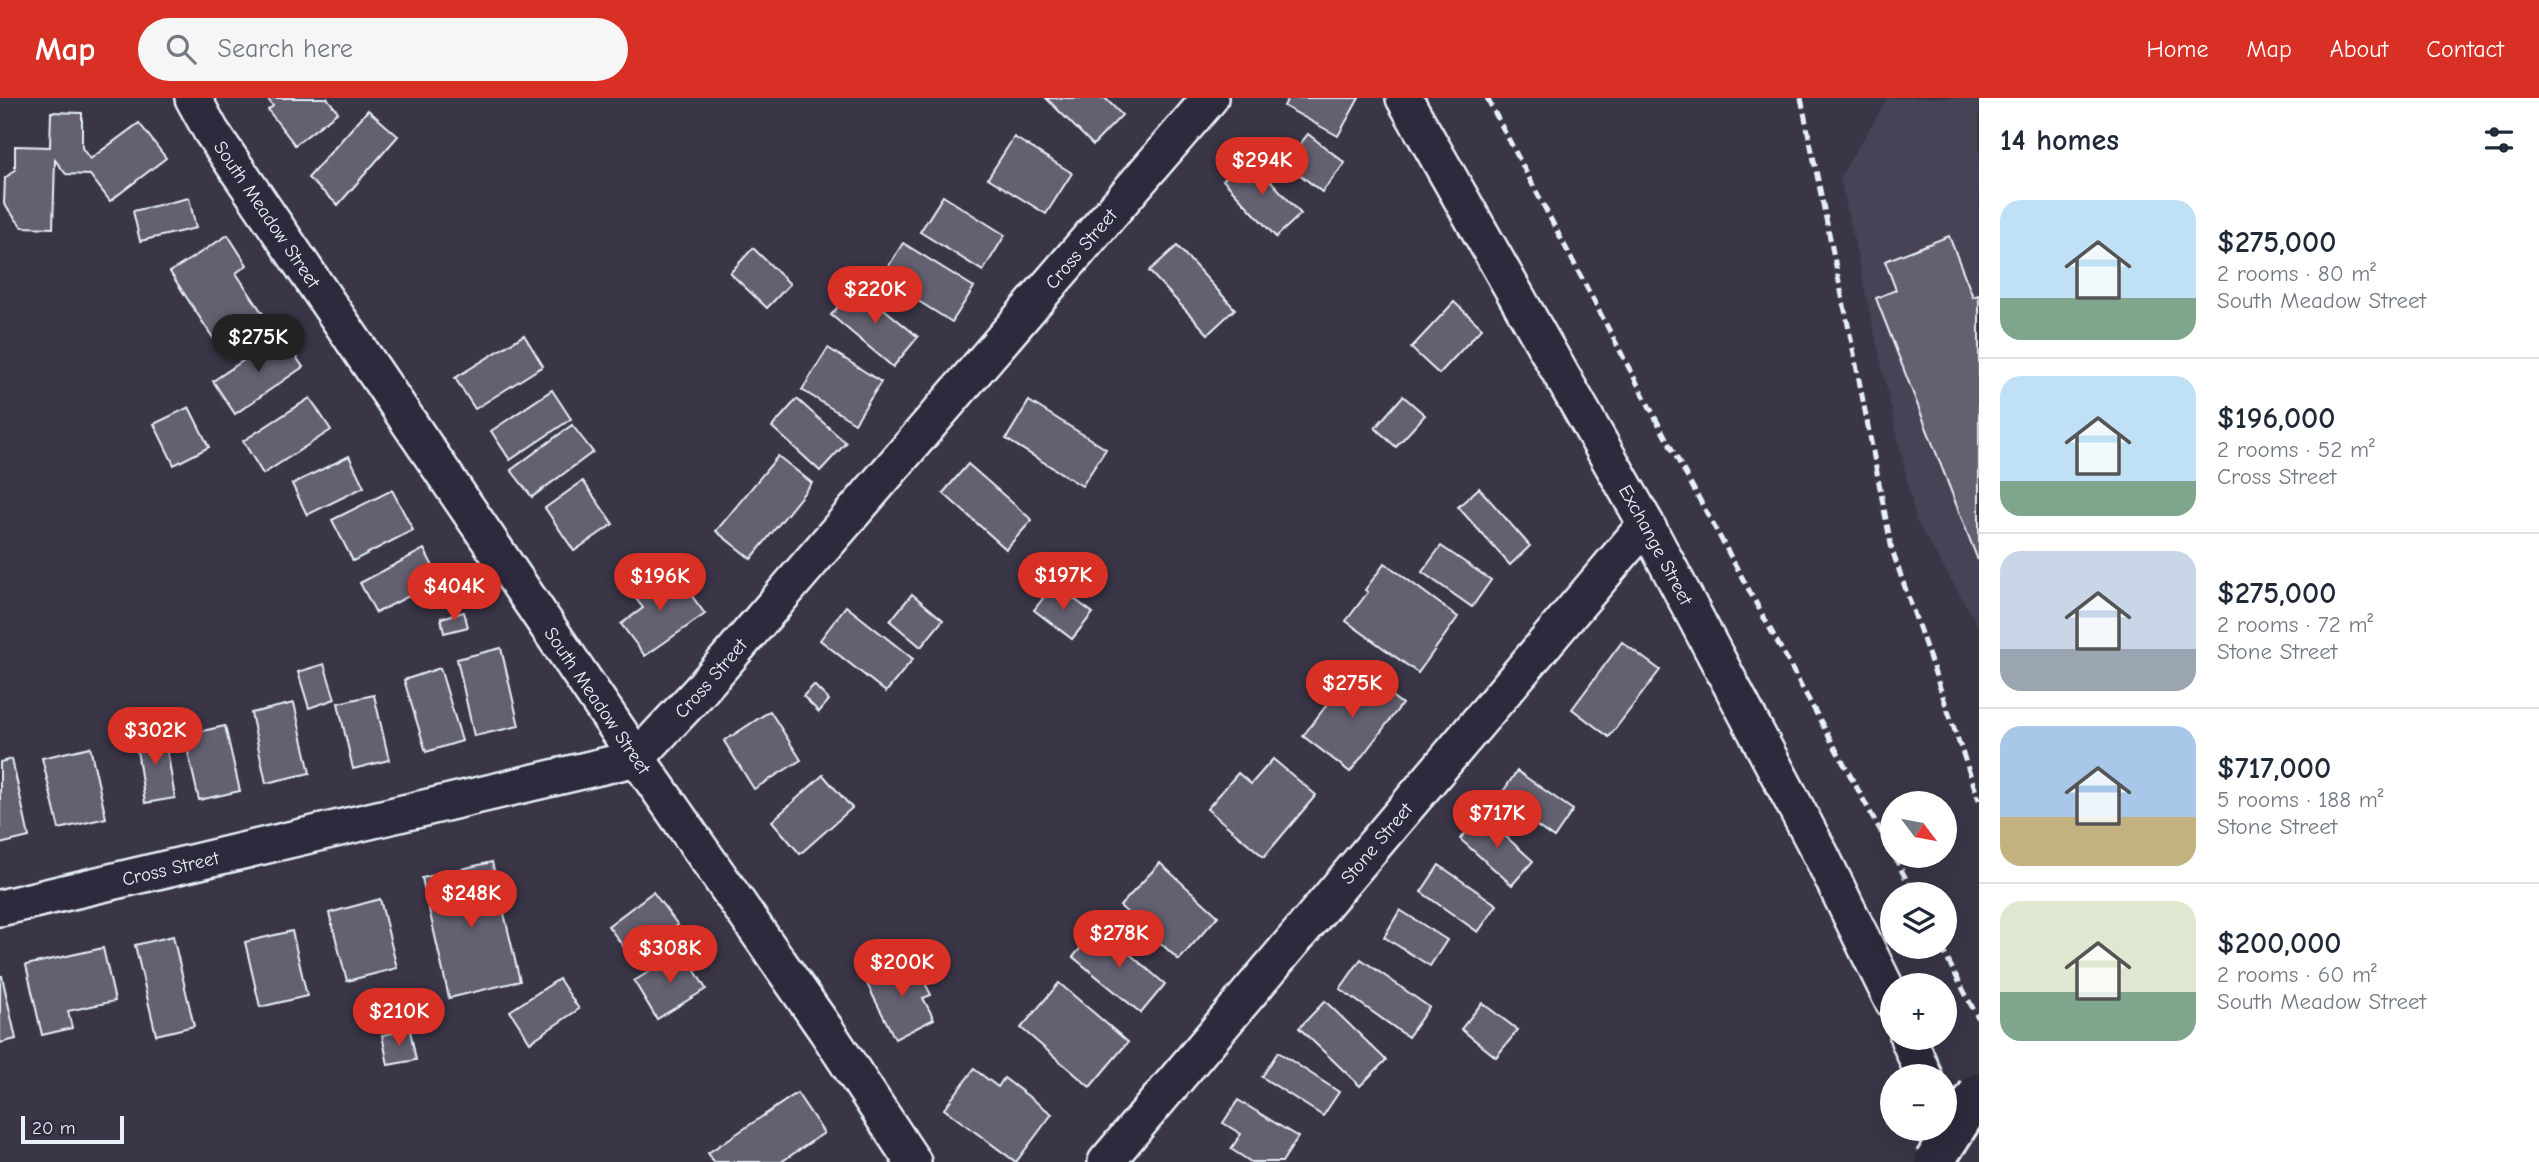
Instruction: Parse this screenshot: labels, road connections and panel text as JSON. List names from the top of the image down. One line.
{"streets":{"street":["South Meadow Street","Cross Street","Exchange Street","Stone Street"]},"crossings":[["South Meadow Street","Cross Street"],["Exchange Street","Stone Street"]],"scale_bar":"20 m","north":"bottom right","page":{"header":"Map","search":"Search here","nav":["Home","Map","About","Contact"],"heading":"14 homes","price":["$294K","$220K","$275K","$197K","$196K","$404K","$275K","$302K","$717K","$248K","$278K","$308K","$200K","$210K"],"list":[{"name":"$275,000","note":"2 rooms · 80 m² · South Meadow Street"},{"name":"$196,000","note":"2 rooms · 52 m² · Cross Street"},{"name":"$275,000","note":"2 rooms · 72 m² · Stone Street"},{"name":"$717,000","note":"5 rooms · 188 m² · Stone Street"},{"name":"$200,000","note":"2 rooms · 60 m² · South Meadow Street"}],"map_buttons":["+","−"],"scale":"20 m"}}
